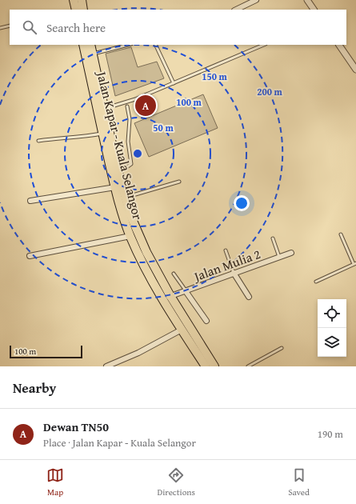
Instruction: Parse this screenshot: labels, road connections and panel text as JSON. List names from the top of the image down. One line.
{"streets":{"highway":["Jalan Kapar - Kuala Selangor"],"street":["Jalan Mulia 2"]},"crossings":[["Jalan Kapar - Kuala Selangor","Jalan Mulia 2"]],"scale_bar":"100 m","page":{"search":"Search here","pins":"A","scale":"100 m","heading":"Nearby","list":[{"mark":"A","name":"Dewan TN50","note":"Place · Jalan Kapar - Kuala Selangor","value":"190 m"}],"nav":["Map","Directions","Saved"]},"rings":["150 m","200 m","100 m","50 m"]}
